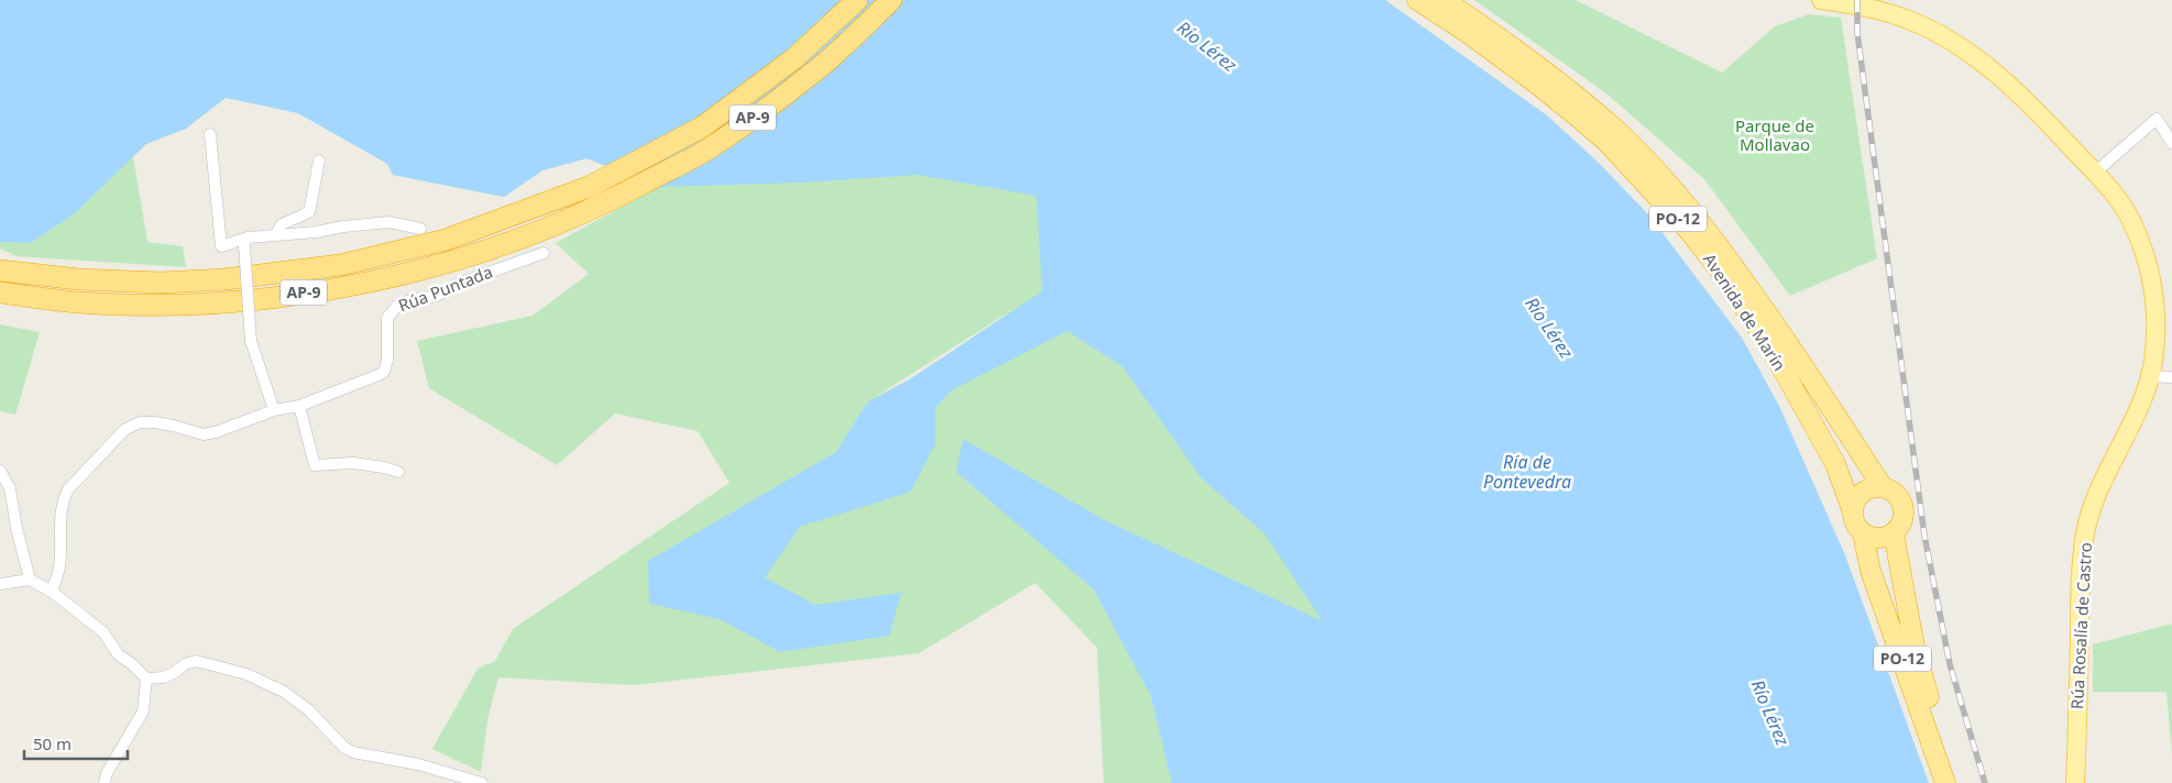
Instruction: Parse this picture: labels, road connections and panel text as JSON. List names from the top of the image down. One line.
{"streets":{"highway":["AP-9","PO-12","Avenida de Marín"],"main road":["Rúa Rosalía de Castro"],"street":["Rúa Puntada"]},"crossings":[["PO-12","Avenida de Marín"]],"water":["Río Lérez","Ría de Pontevedra"],"parks":["Parque de Mollavao"],"scale_bar":"50 m"}
